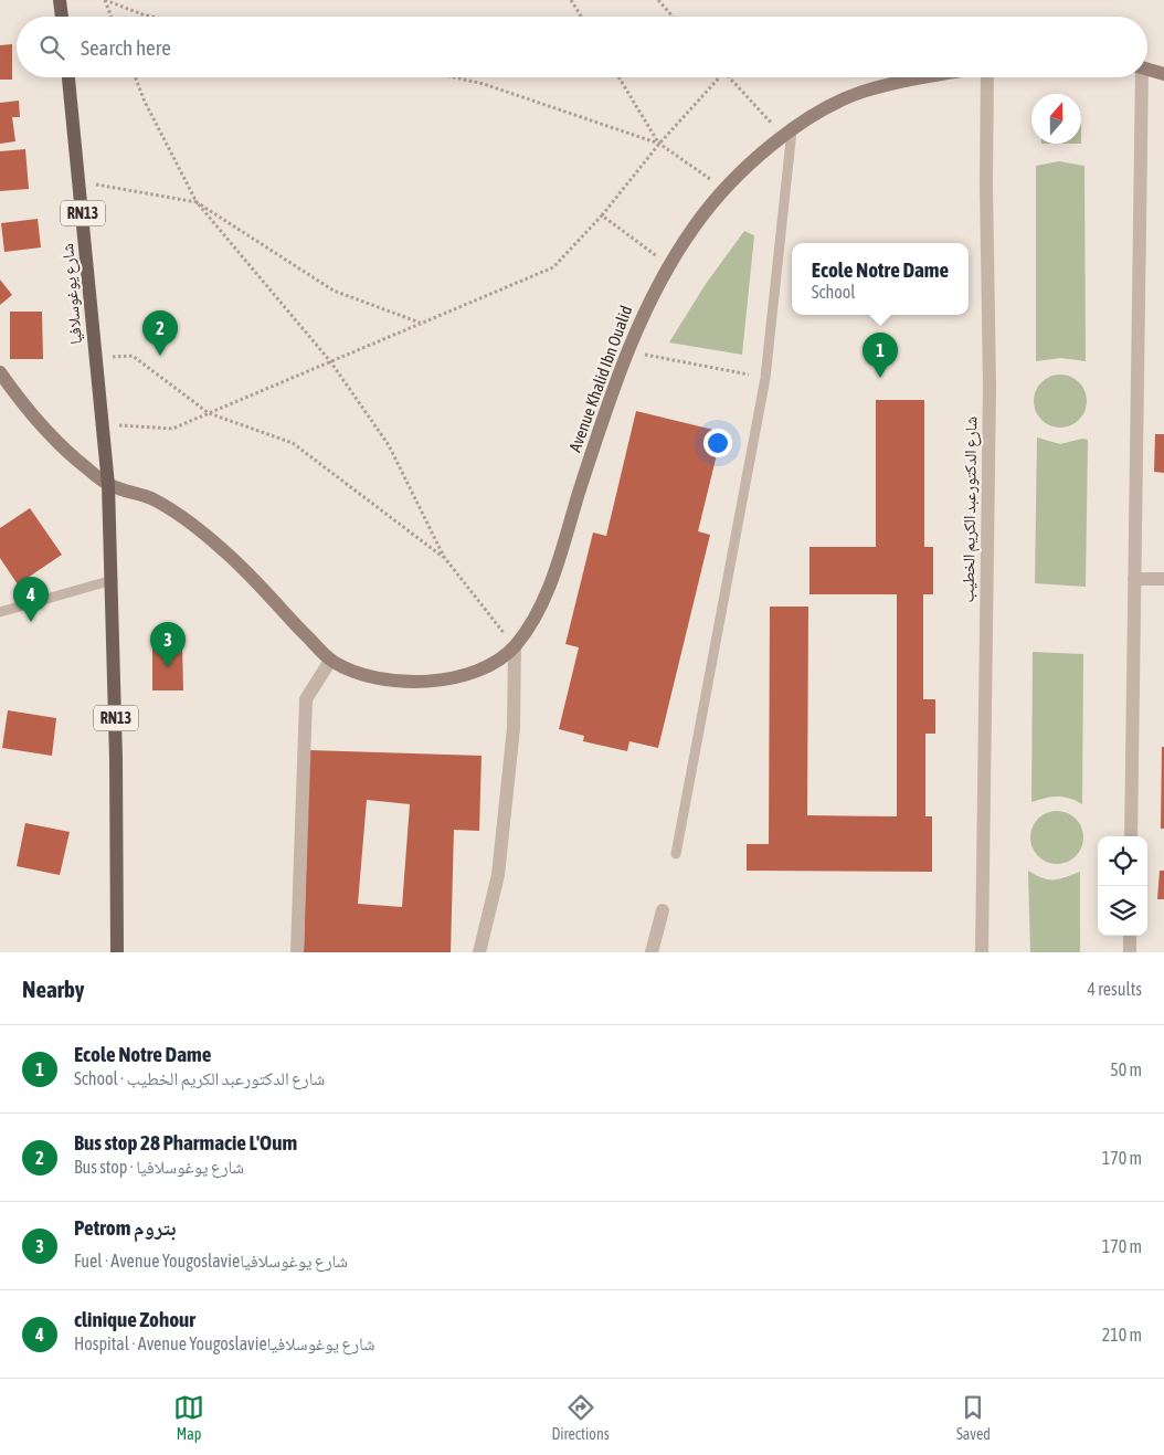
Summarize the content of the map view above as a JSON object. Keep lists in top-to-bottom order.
{
  "streets": {
    "main road": ["RN13", "شارع يوغوسلافيا", "Avenue Khalid Ibn Oualid"],
    "street": ["شارع الدكتورعبد الكريم الخطيب"]
  },
  "crossings": [
    ["RN13", "شارع يوغوسلافيا"]
  ],
  "north": "top",
  "page": {
    "search": "Search here",
    "popup": ["Ecole Notre Dame", "School"],
    "pins": [
      "2",
      "1",
      "4",
      "3"
    ],
    "heading": ["Nearby", "4 results"],
    "list": [
      {
        "mark": "1",
        "name": "Ecole Notre Dame",
        "note": "School · شارع الدكتورعبد الكريم الخطيب",
        "value": "50 m"
      },
      {
        "mark": "2",
        "name": "Bus stop 28 Pharmacie L'Oum",
        "note": "Bus stop · شارع يوغوسلافيا",
        "value": "170 m"
      },
      {
        "mark": "3",
        "name": "Petrom بتروم",
        "note": "Fuel · Avenue Yougoslavieشارع يوغوسلافيا",
        "value": "170 m"
      },
      {
        "mark": "4",
        "name": "clinique Zohour",
        "note": "Hospital · Avenue Yougoslavieشارع يوغوسلافيا",
        "value": "210 m"
      }
    ],
    "nav": ["Map", "Directions", "Saved"]
  }
}
